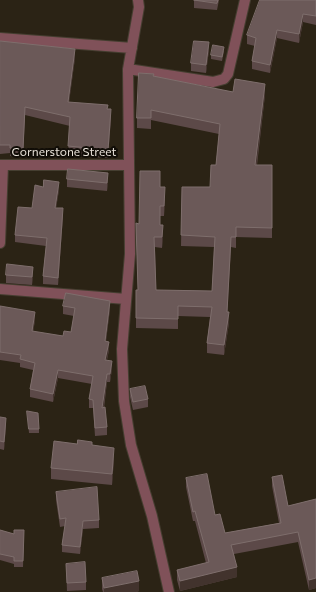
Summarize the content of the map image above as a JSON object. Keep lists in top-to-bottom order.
{
  "streets": {
    "street": ["Cornerstone Street"]
  }
}
